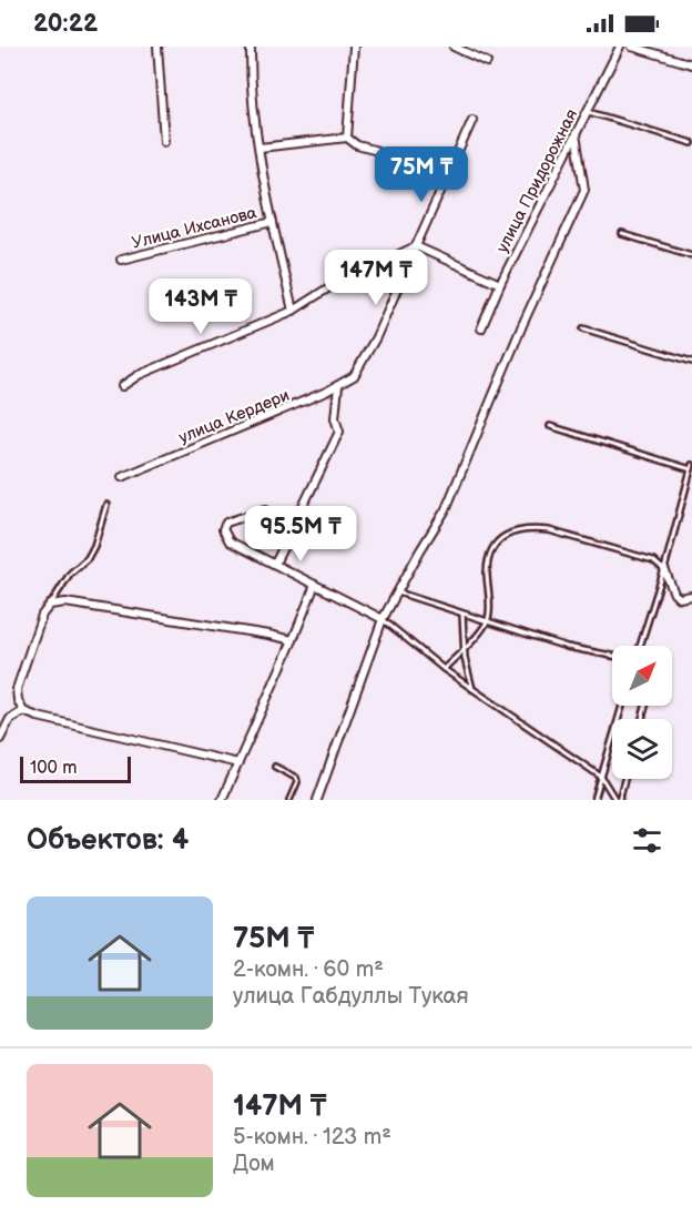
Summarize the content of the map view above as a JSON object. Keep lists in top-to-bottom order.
{
  "streets": {
    "street": ["улица Придорожная", "Улица Ихсанова", "улица Кердери"]
  },
  "scale_bar": "100 m",
  "north": "top right",
  "page": {
    "status": "20:22",
    "price": [
      "75M ₸",
      "147M ₸",
      "143M ₸",
      "95.5M ₸"
    ],
    "scale": "100 m",
    "heading": "Объектов: 4",
    "list": [
      {
        "name": "75M ₸",
        "note": "2-комн. · 60 m² · улица Габдуллы Тукая"
      },
      {
        "name": "147M ₸",
        "note": "5-комн. · 123 m² · Дом"
      }
    ]
  }
}
